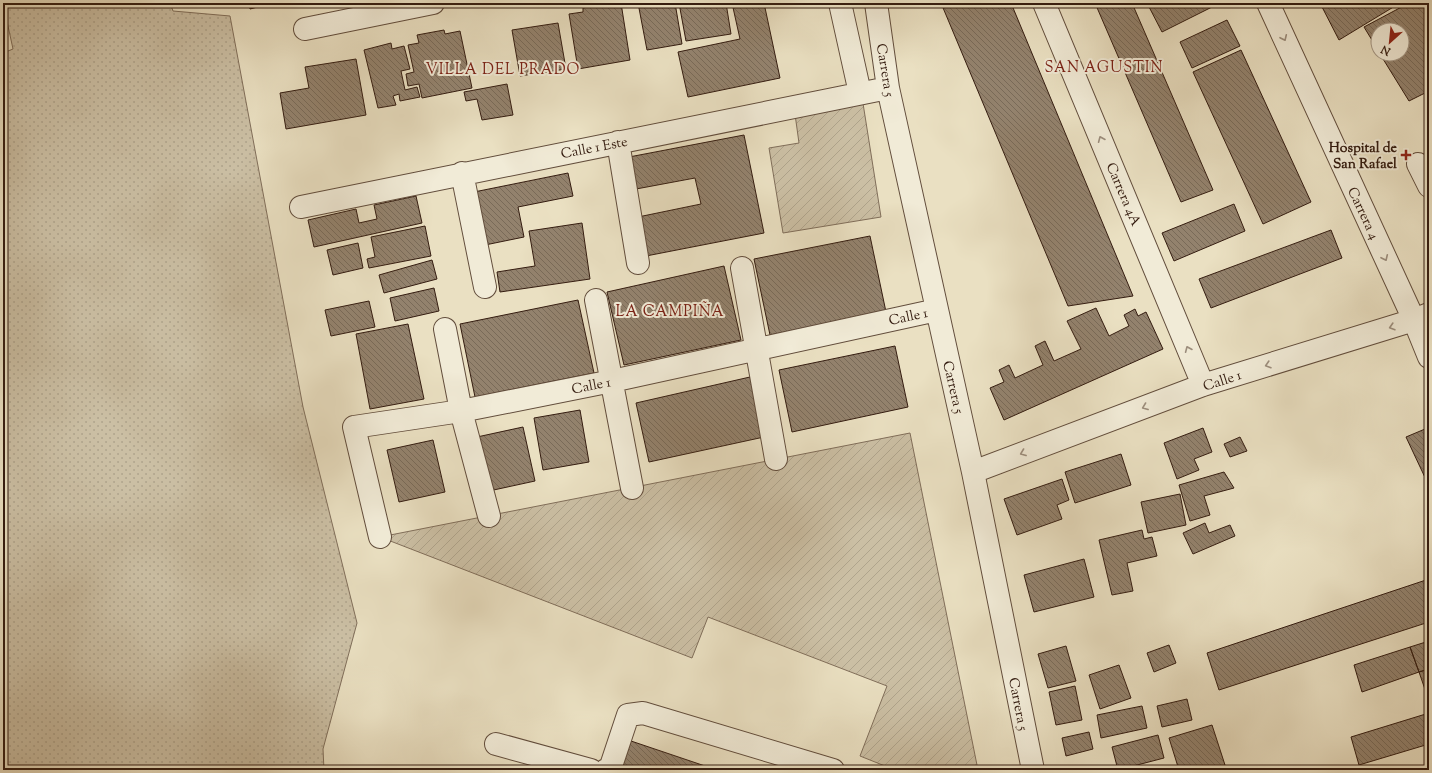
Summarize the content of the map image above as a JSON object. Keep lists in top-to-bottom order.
{
  "streets": {
    "street": [
      "Carrera 5",
      "Calle 1 Este",
      "Carrera 4A",
      "Carrera 4",
      "Calle 1"
    ]
  },
  "crossings": [
    ["Carrera 5", "Calle 1 Este"],
    ["Carrera 5", "Calle 1"],
    ["Carrera 4A", "Calle 1"],
    ["Carrera 4", "Calle 1"]
  ],
  "one_way": ["Carrera 4A", "Carrera 4", "Calle 1"],
  "districts": ["SAN AGUSTIN", "VILLA DEL PRADO", "LA CAMPIÑA"],
  "places": {
    "health": ["Hospital de San Rafael"]
  },
  "north": "bottom left"
}
